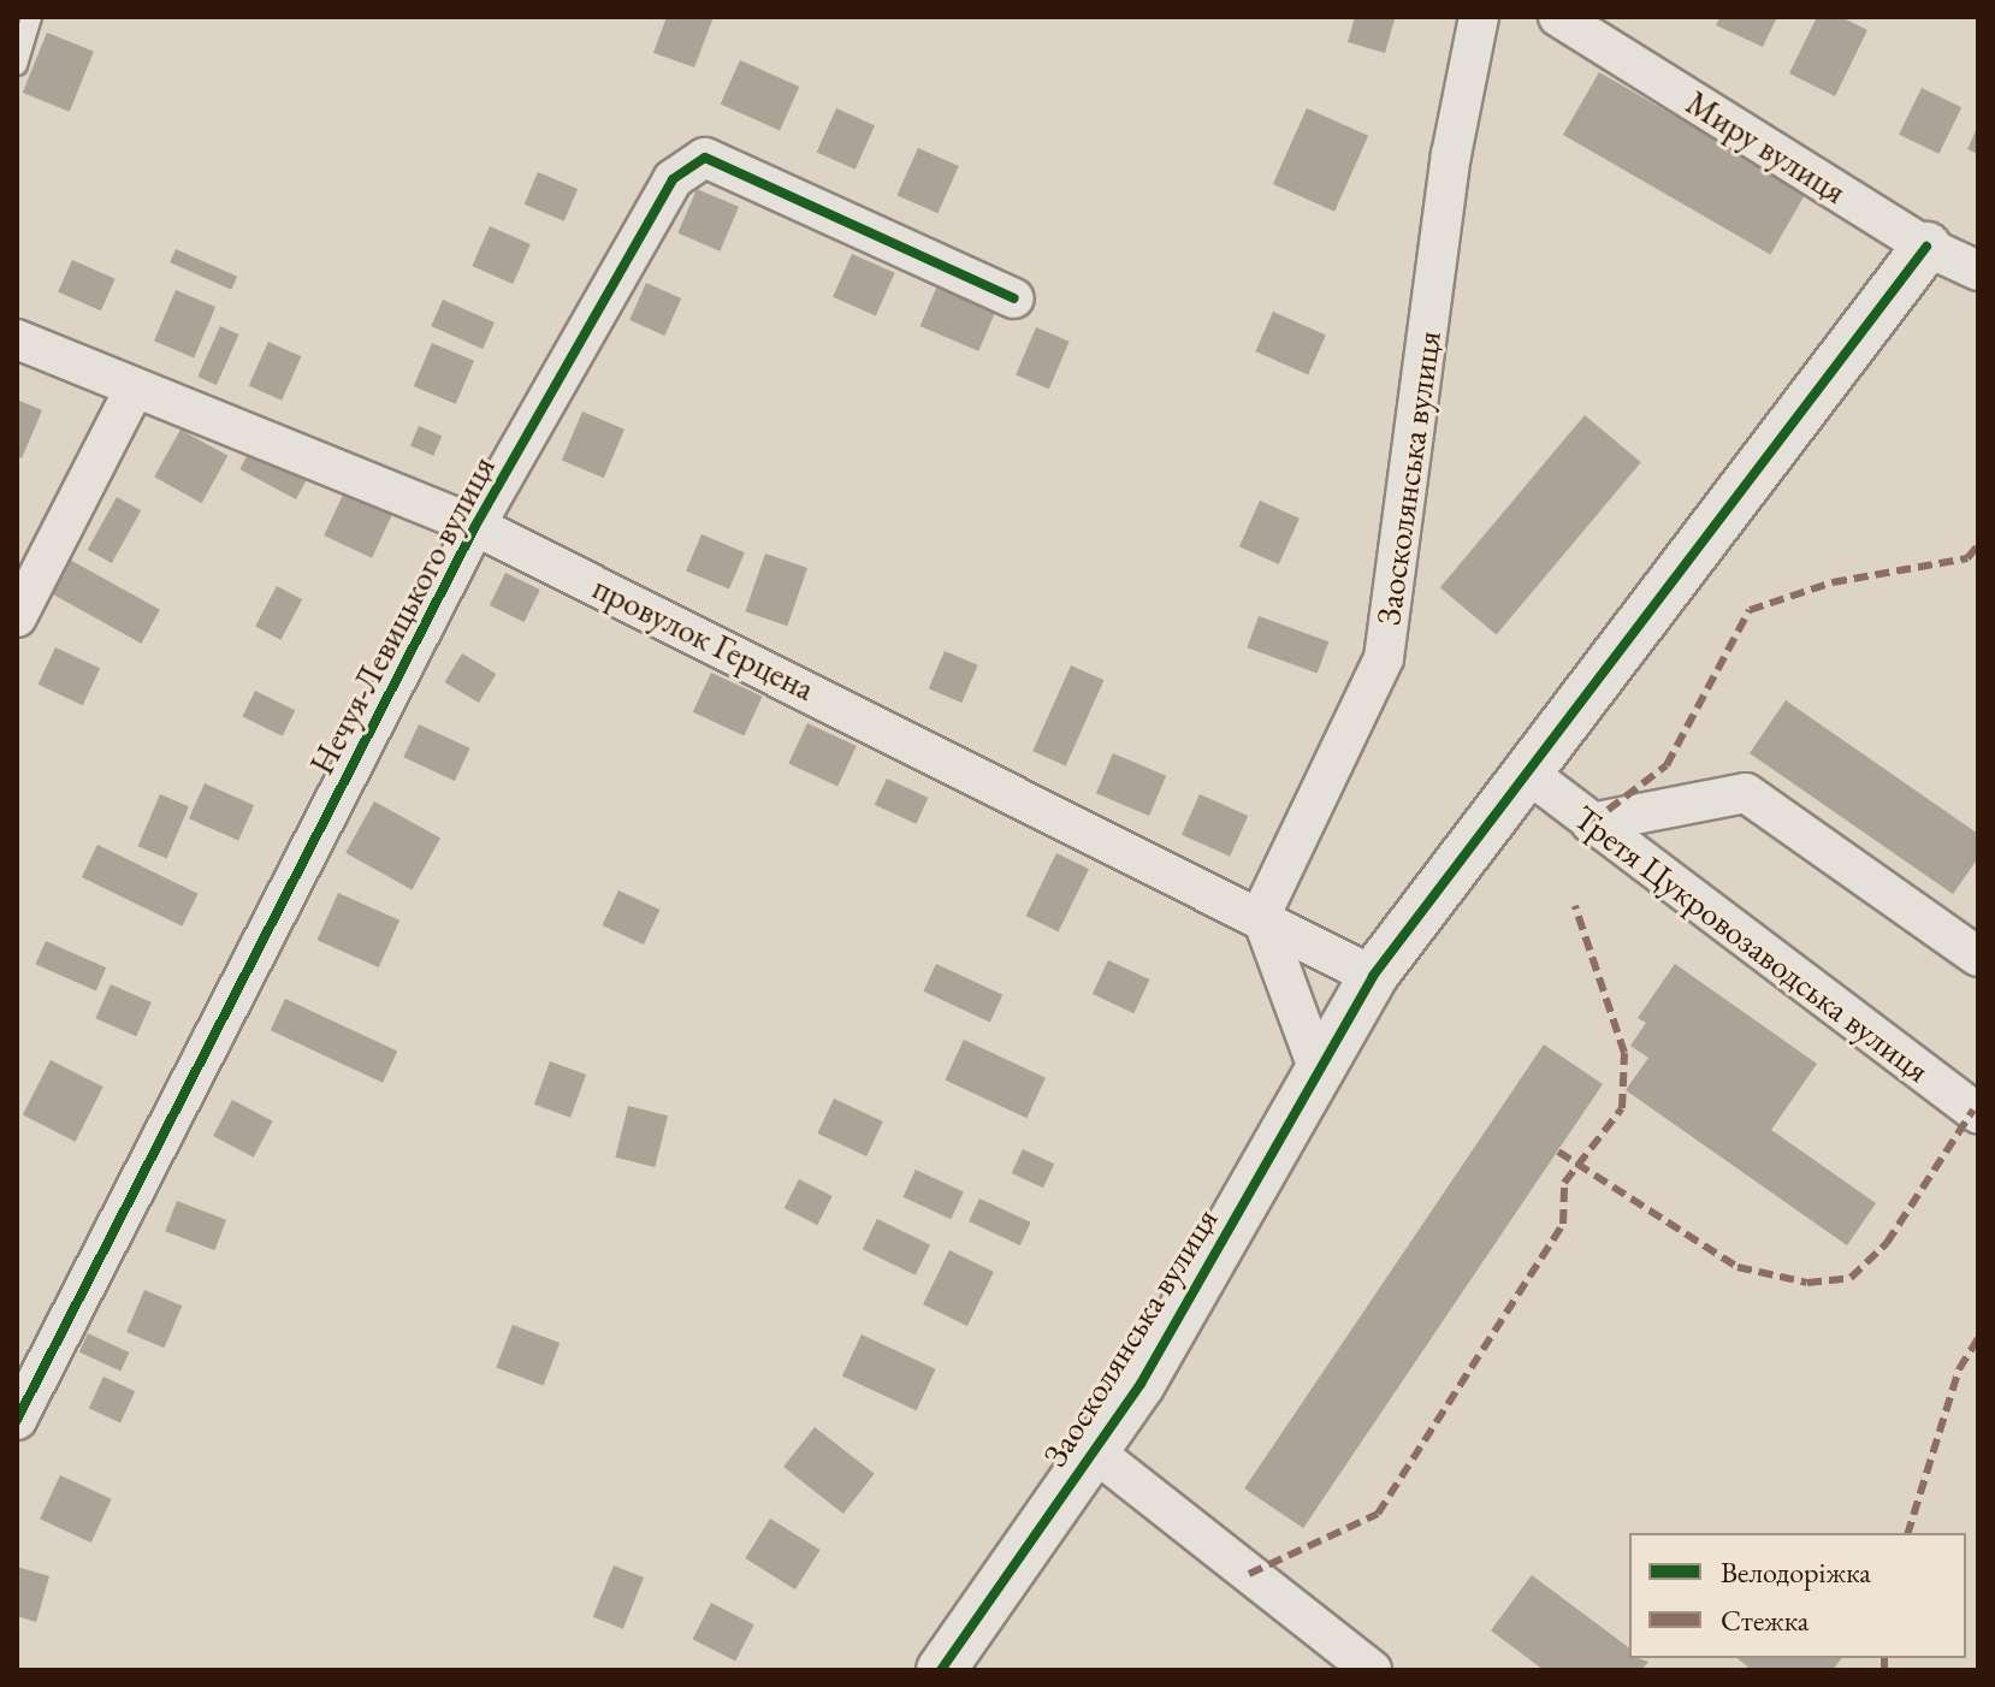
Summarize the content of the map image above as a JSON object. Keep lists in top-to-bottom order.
{
  "streets": {
    "street": [
      "Миру вулиця",
      "Заосколянська вулиця",
      "Нечуя-Левицького вулиця",
      "провулок Герцена",
      "Третя Цукровозаводська вулиця"
    ]
  },
  "crossings": [
    ["Миру вулиця", "Заосколянська вулиця"],
    ["Заосколянська вулиця", "провулок Герцена"],
    ["Заосколянська вулиця", "Третя Цукровозаводська вулиця"],
    ["Нечуя-Левицького вулиця", "провулок Герцена"]
  ],
  "legend": ["Велодоріжка", "Стежка"]
}
